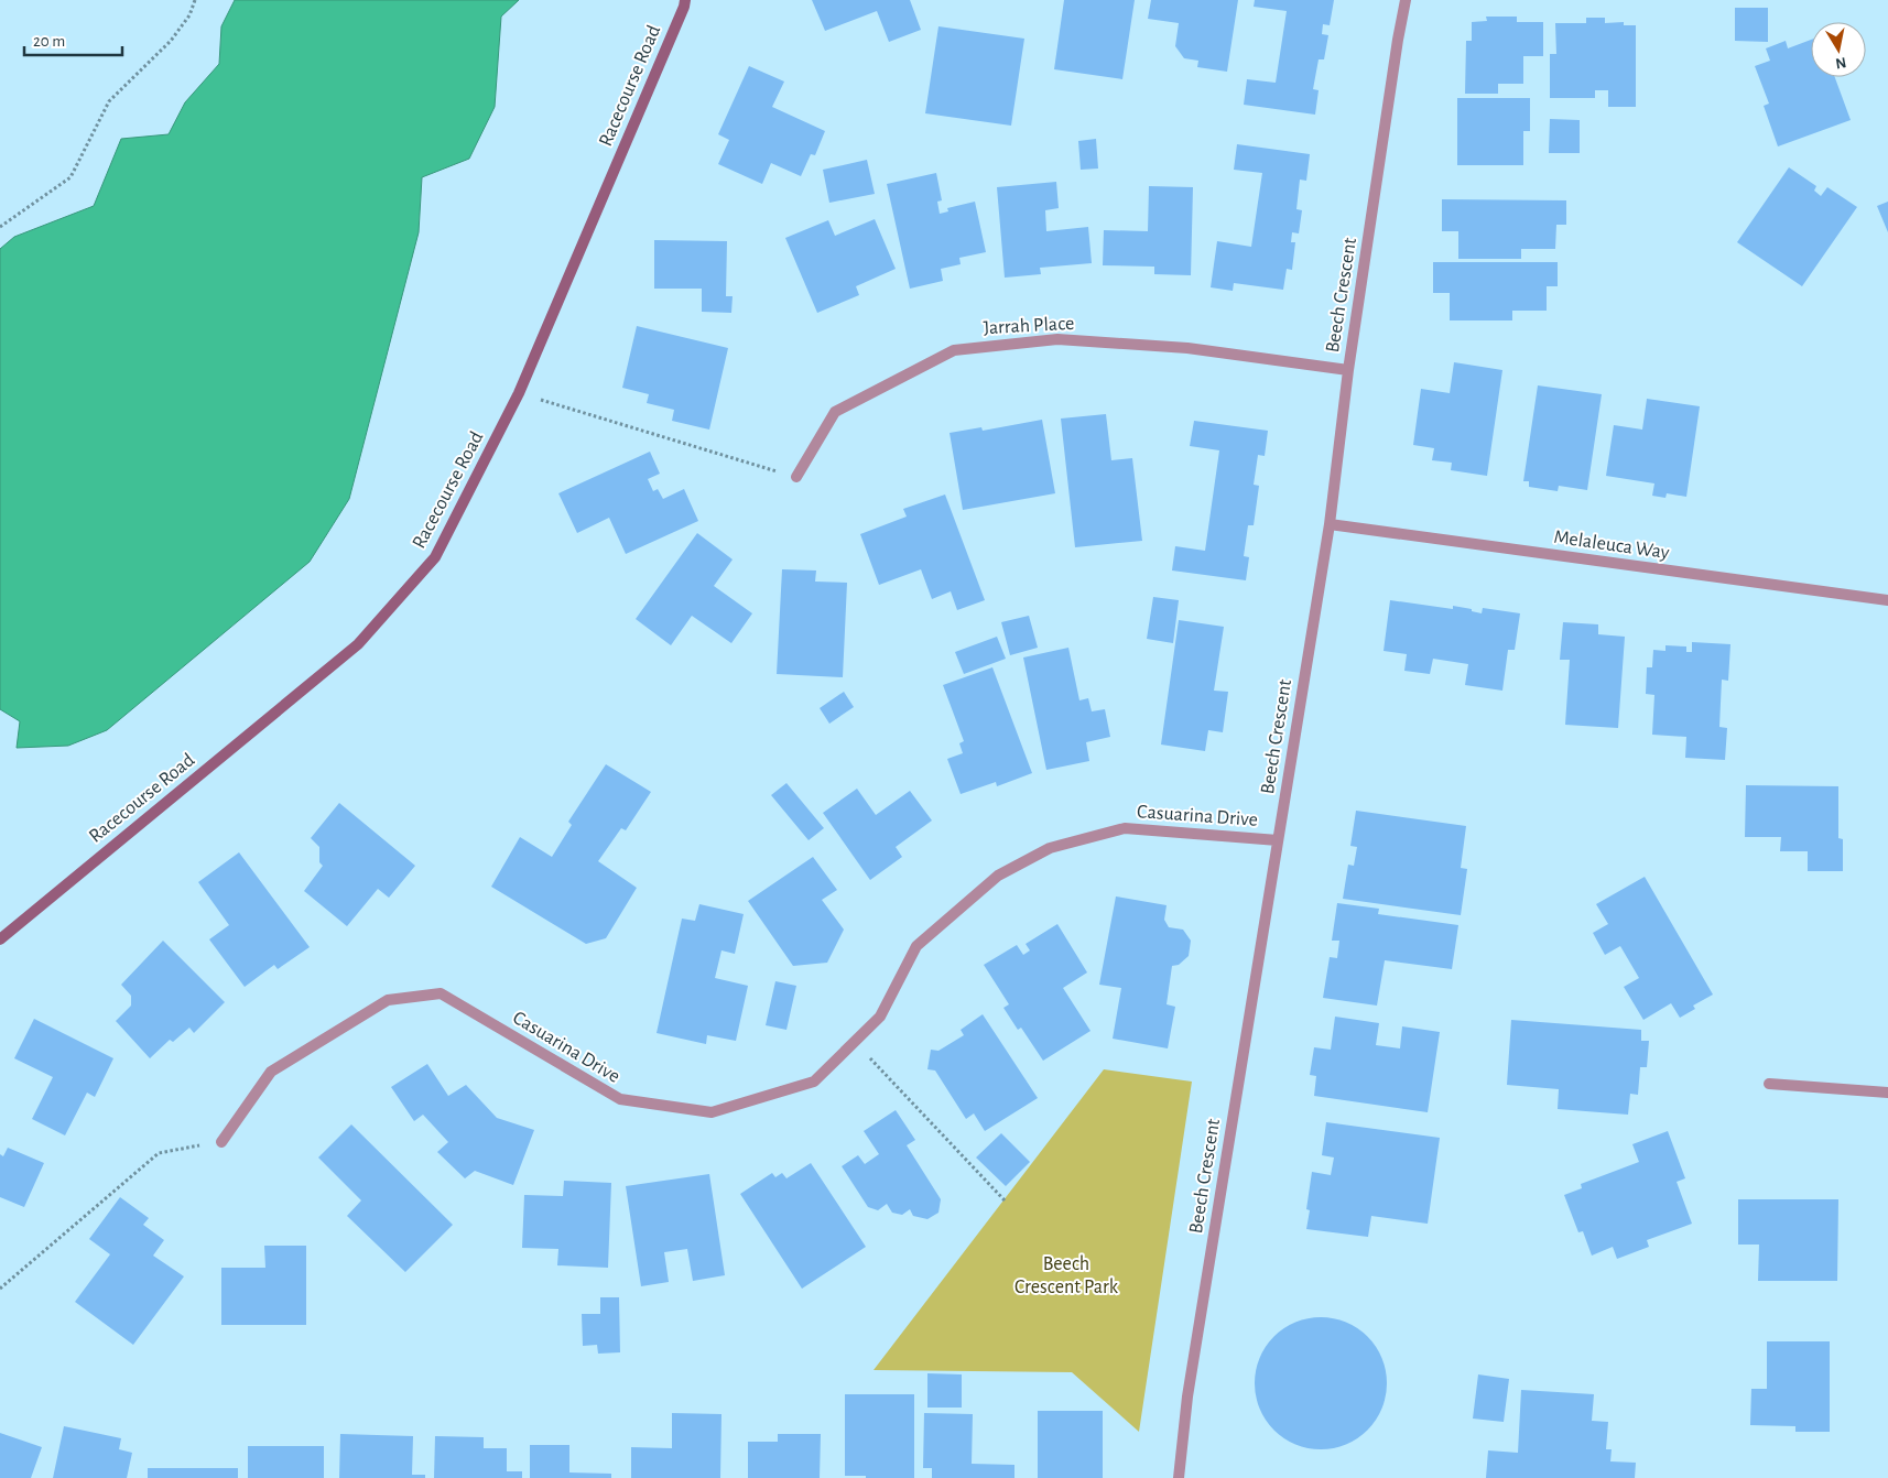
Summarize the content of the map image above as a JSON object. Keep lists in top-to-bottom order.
{
  "streets": {
    "street": [
      "Racecourse Road",
      "Beech Crescent",
      "Jarrah Place",
      "Melaleuca Way",
      "Casuarina Drive"
    ]
  },
  "crossings": [
    ["Beech Crescent", "Jarrah Place"],
    ["Beech Crescent", "Melaleuca Way"],
    ["Beech Crescent", "Casuarina Drive"]
  ],
  "parks": ["Beech Crescent Park"],
  "scale_bar": "20 m",
  "north": "bottom"
}
